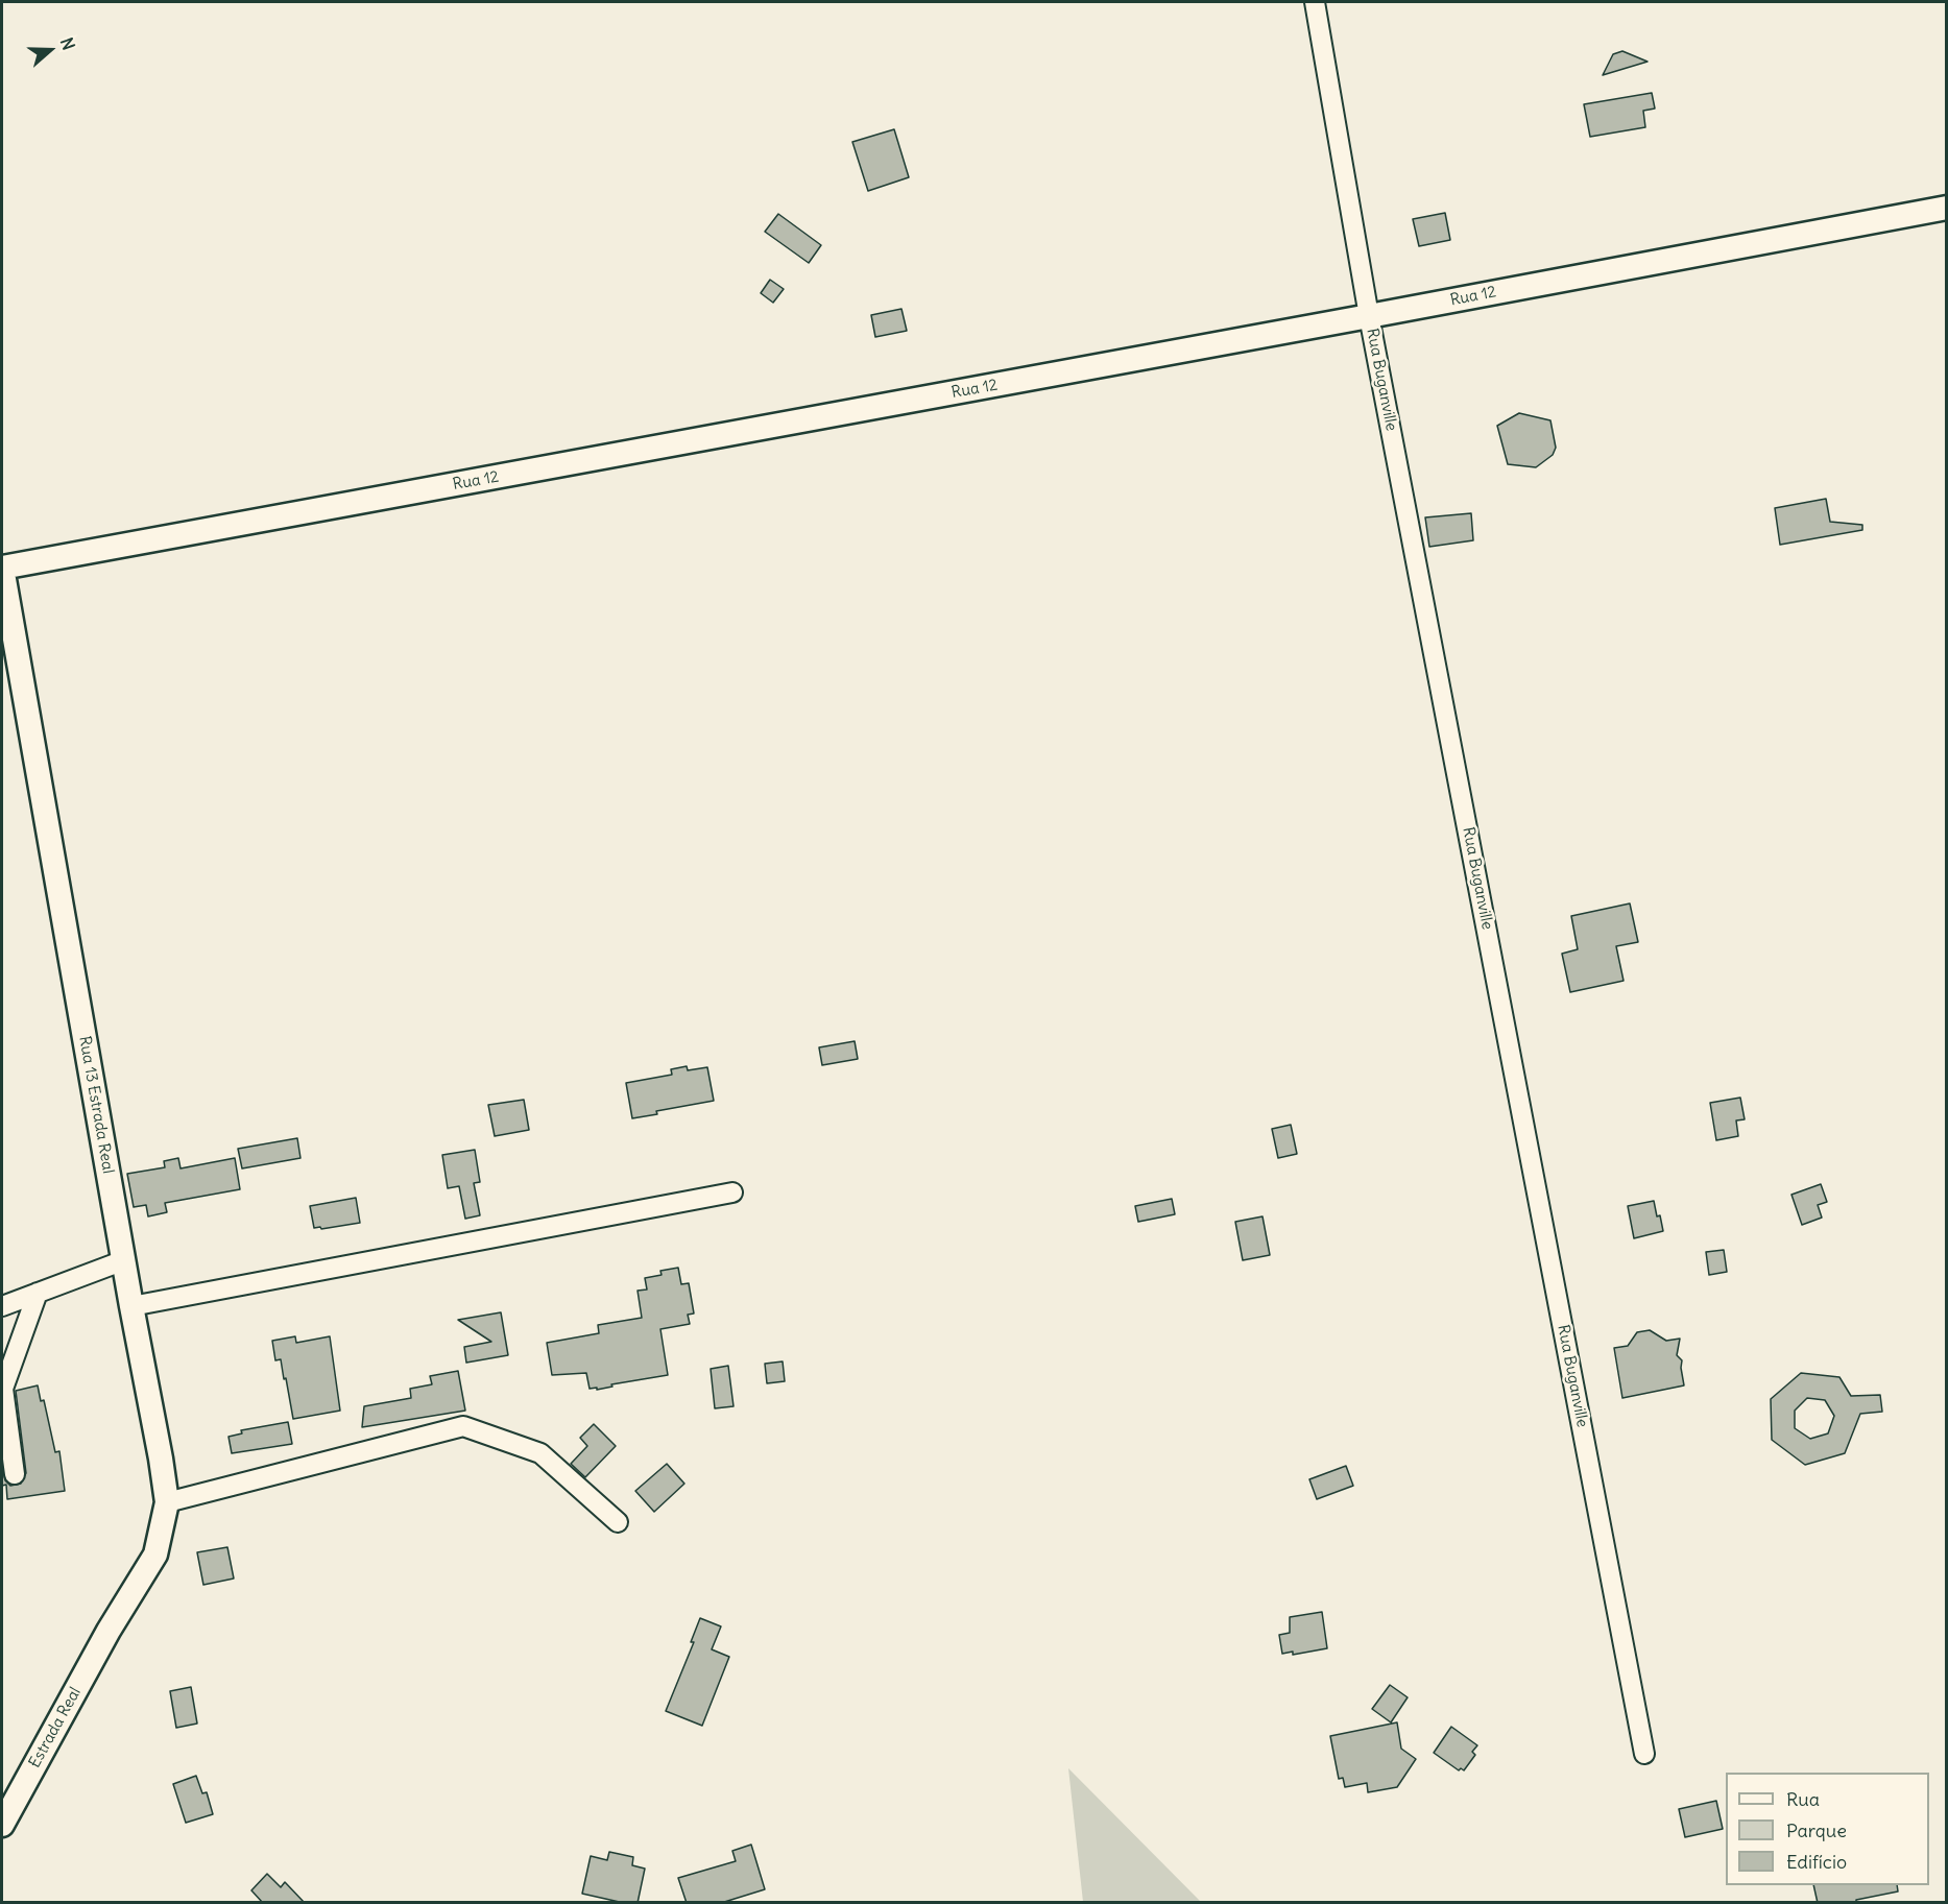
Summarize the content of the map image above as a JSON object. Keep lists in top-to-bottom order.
{
  "streets": {
    "street": [
      "Rua 12",
      "Rua Buganville",
      "Rua 13 Estrada Real",
      "Estrada Real"
    ]
  },
  "crossings": [
    ["Rua 12", "Rua Buganville"],
    ["Rua 12", "Rua 13 Estrada Real"],
    ["Rua 13 Estrada Real", "Estrada Real"]
  ],
  "legend": ["Rua", "Parque", "Edifício"],
  "north": "right"
}
